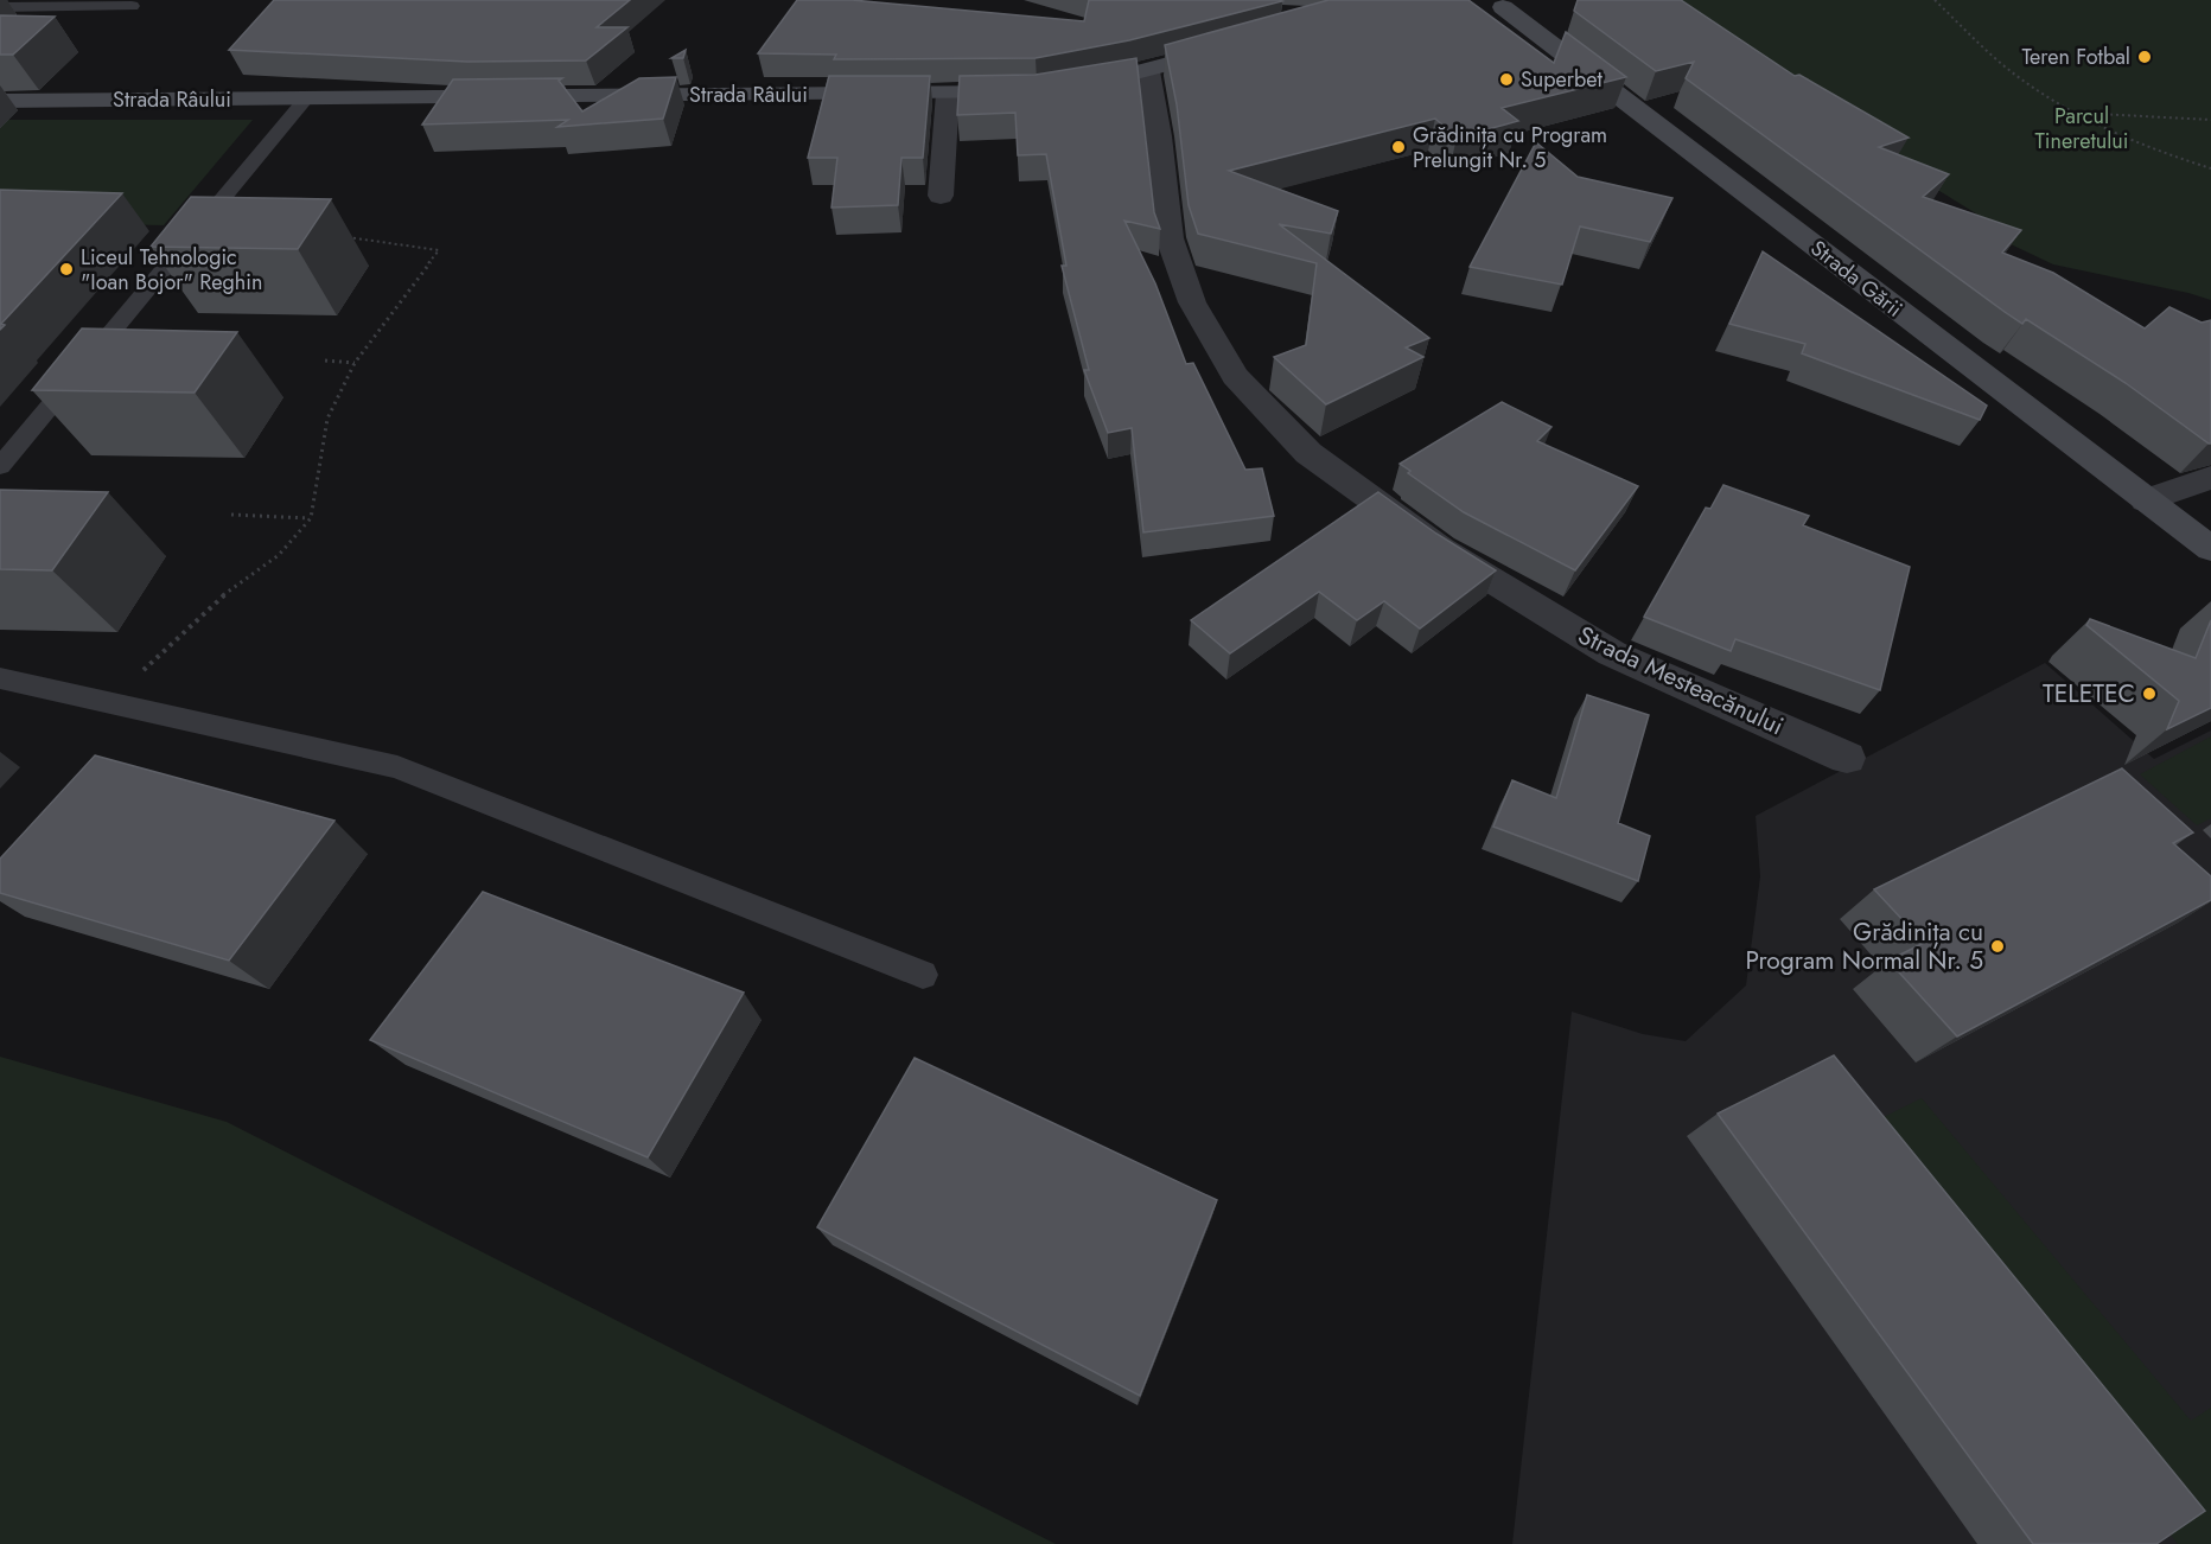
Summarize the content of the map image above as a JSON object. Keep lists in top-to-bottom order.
{
  "streets": {
    "main road": ["Strada Râului", "Strada Gării"],
    "street": ["Strada Mesteacănului"]
  },
  "parks": ["Parcul Tineretului"],
  "places": [
    "Teren Fotbal",
    "Superbet",
    "Grădinița cu Program Prelungit Nr. 5",
    "Liceul Tehnologic \"Ioan Bojor\" Reghin",
    "TELETEC",
    "Grădinița cu Program Normal Nr. 5"
  ]
}
